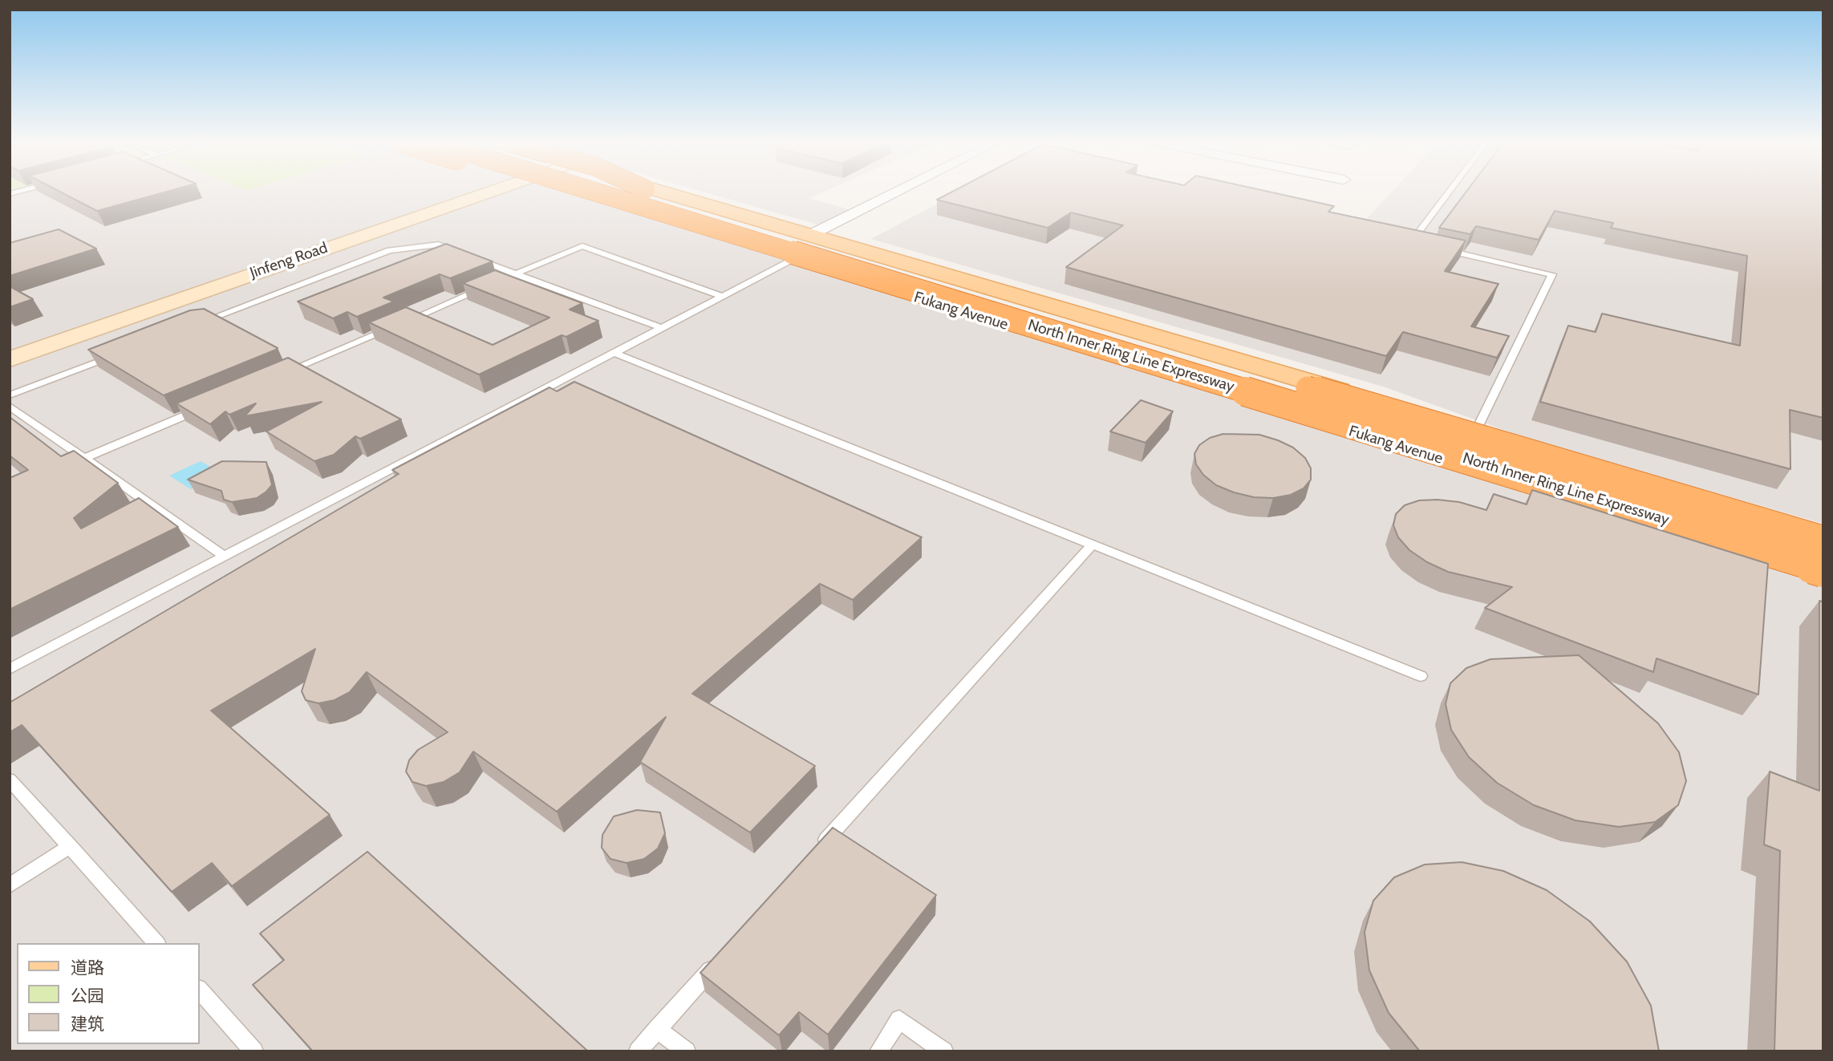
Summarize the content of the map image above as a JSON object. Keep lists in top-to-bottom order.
{
  "streets": {
    "highway": ["North Inner Ring Line Expressway"],
    "main road": ["Fukang Avenue"],
    "street": ["Jinfeng Road"]
  },
  "legend": ["道路", "公园", "建筑"]
}
